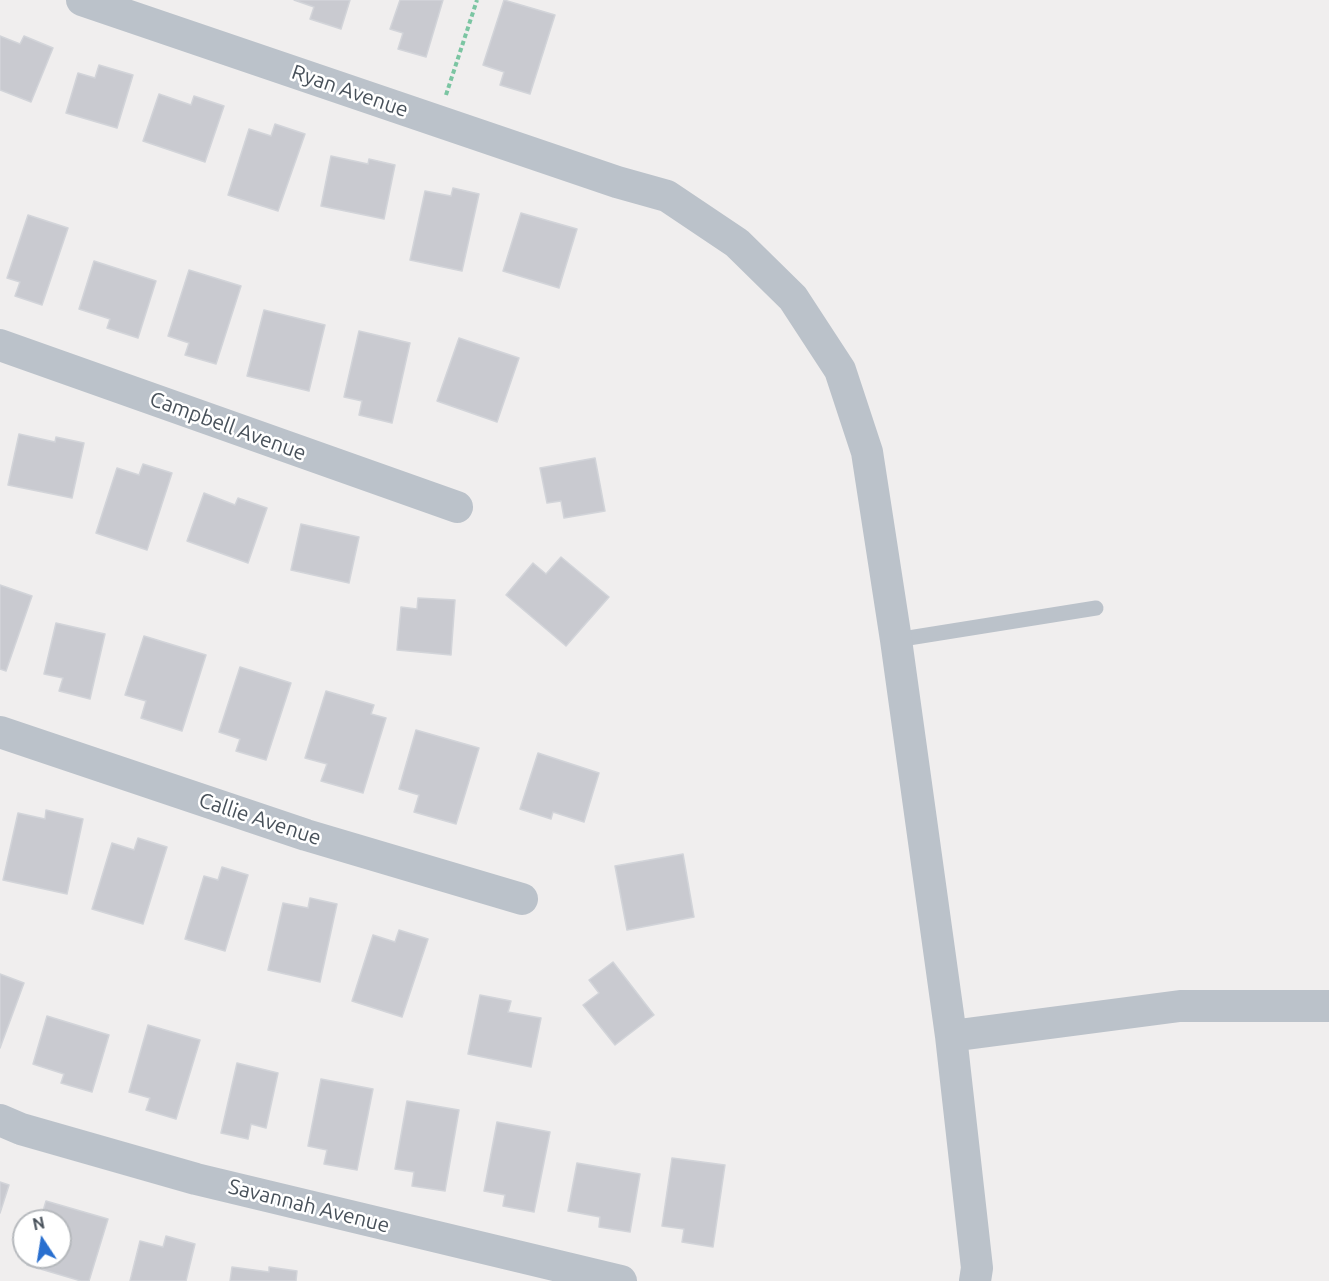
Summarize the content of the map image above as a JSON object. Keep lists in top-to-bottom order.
{
  "streets": {
    "street": [
      "Ryan Avenue",
      "Campbell Avenue",
      "Callie Avenue",
      "Savannah Avenue"
    ]
  },
  "north": "top"
}
